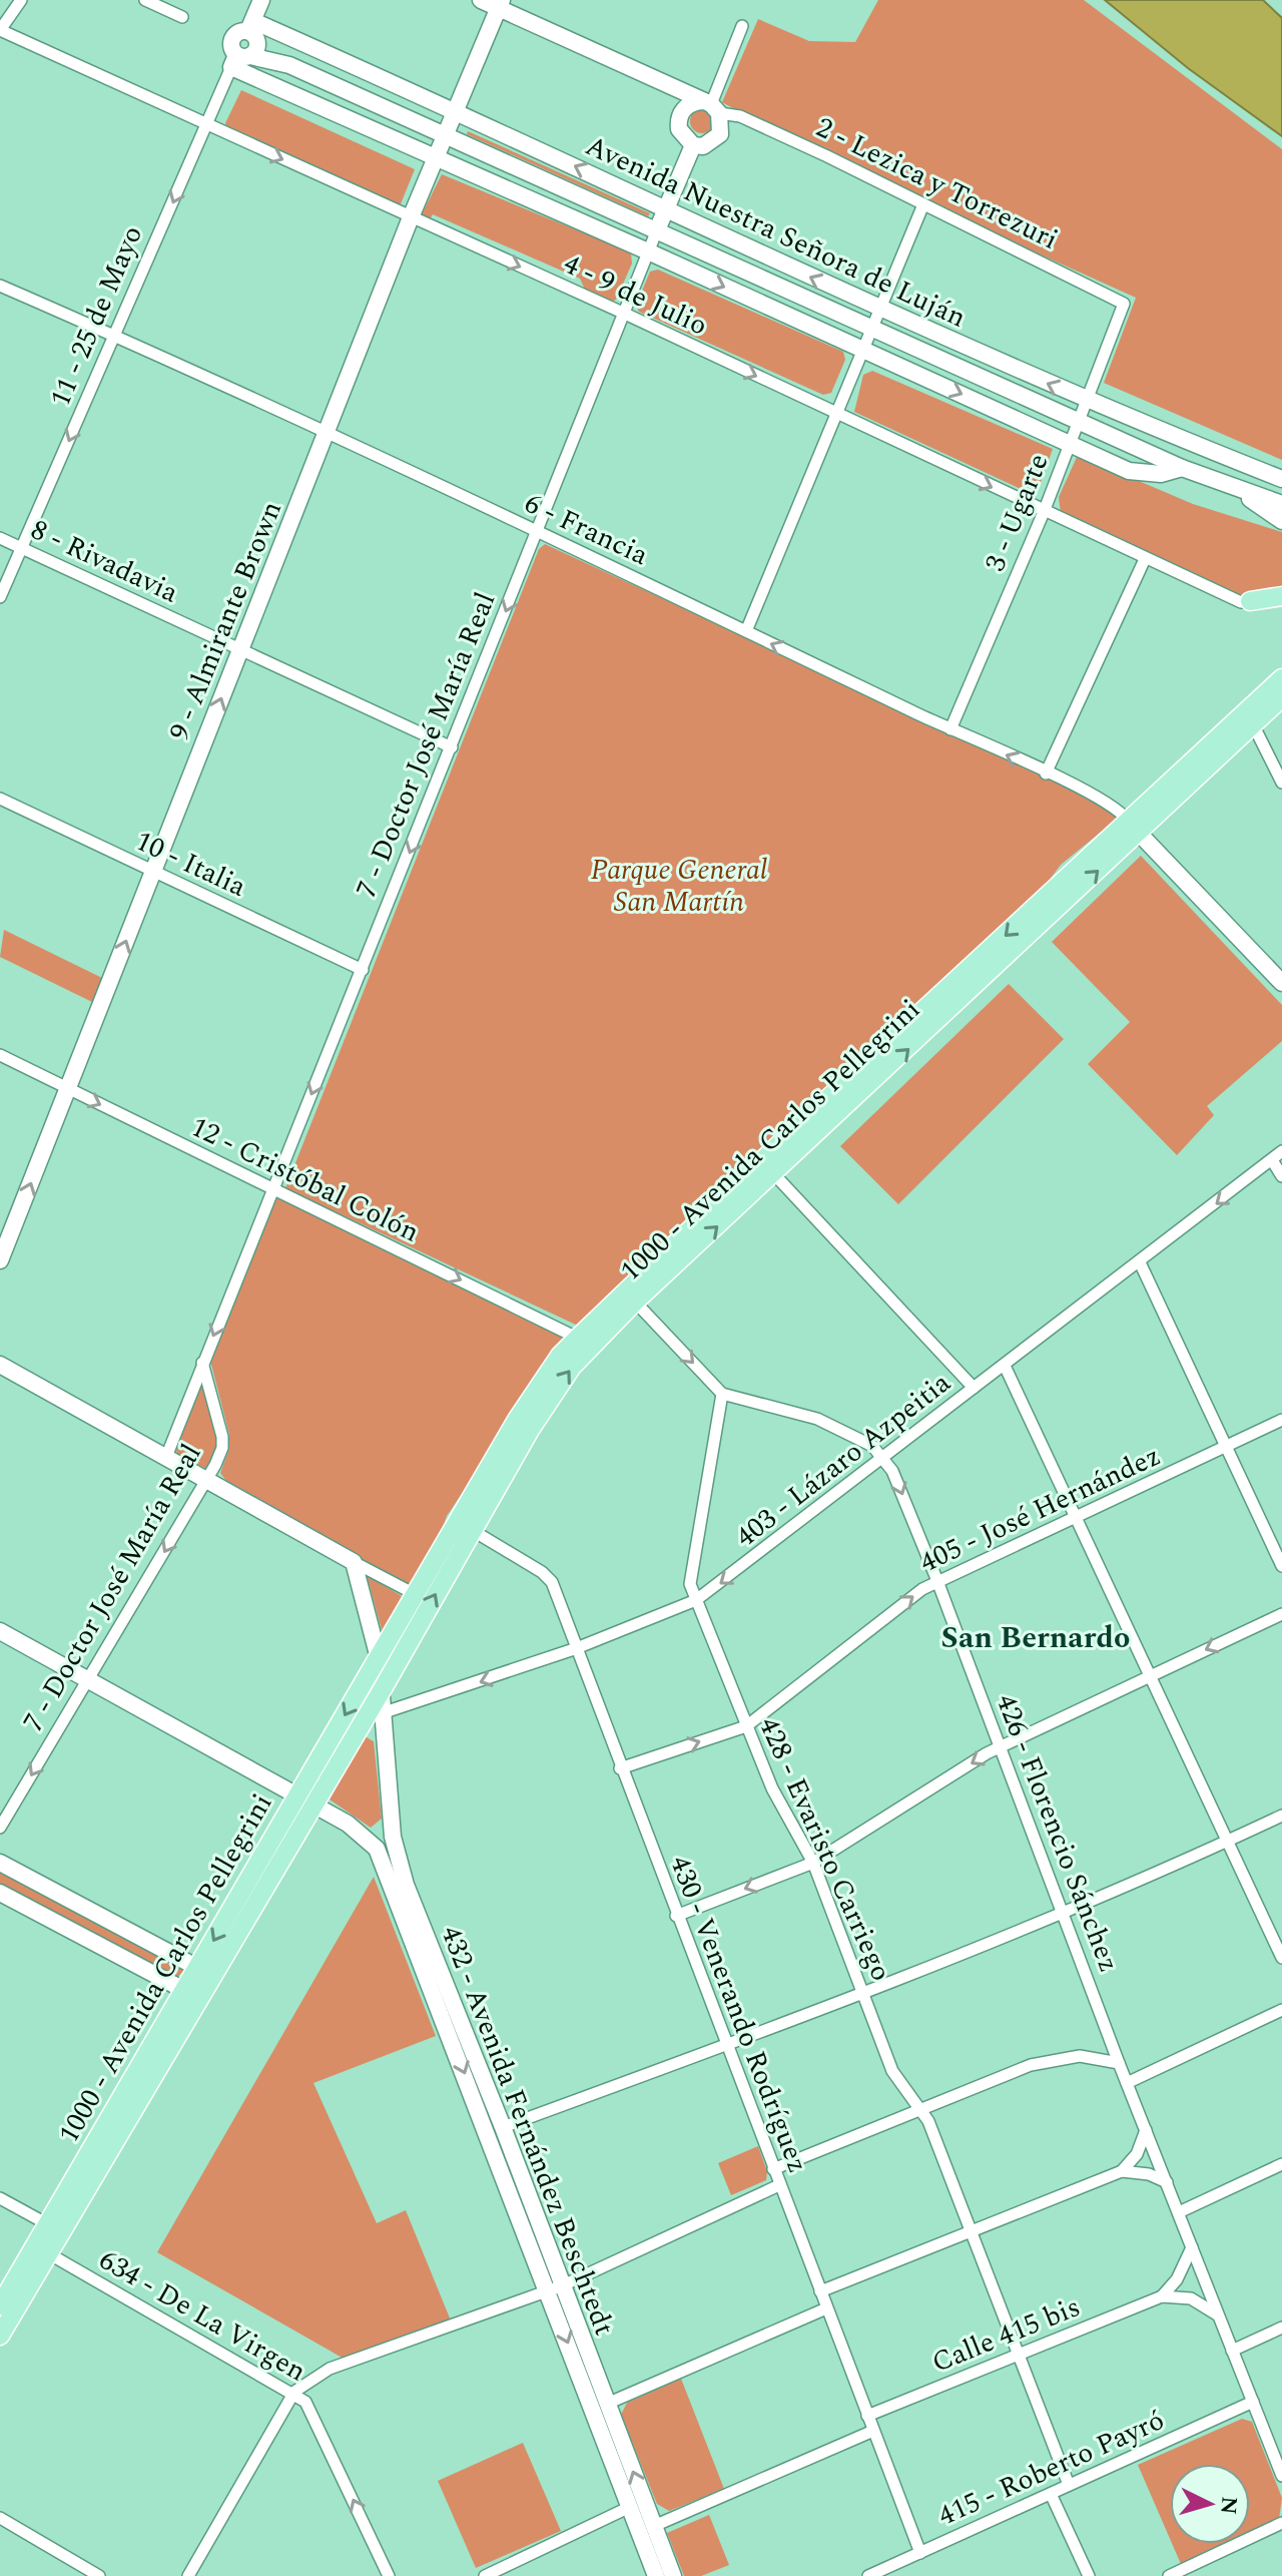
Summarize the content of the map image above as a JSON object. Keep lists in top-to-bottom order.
{
  "streets": {
    "main road": ["1000 - Avenida Carlos Pellegrini"],
    "street": [
      "2 - Lezica y Torrezuri",
      "Avenida Nuestra Señora de Luján",
      "4 - 9 de Julio",
      "11 - 25 de Mayo",
      "3 - Ugarte",
      "6 - Francia",
      "8 - Rivadavia",
      "9 - Almirante Brown",
      "7 - Doctor José María Real",
      "10 - Italia",
      "12 - Cristóbal Colón",
      "403 - Lázaro Azpeitia",
      "405 - José Hernández",
      "426 - Florencio Sánchez",
      "428 - Evaristo Carriego",
      "430 - Venerando Rodríguez",
      "432 - Avenida Fernández Beschtedt",
      "634 - De La Virgen",
      "Calle 415 bis",
      "415 - Roberto Payró"
    ]
  },
  "crossings": [
    ["2 - Lezica y Torrezuri", "3 - Ugarte"],
    ["2 - Lezica y Torrezuri", "9 - Almirante Brown"],
    ["2 - Lezica y Torrezuri", "7 - Doctor José María Real"],
    ["Avenida Nuestra Señora de Luján", "11 - 25 de Mayo"],
    ["Avenida Nuestra Señora de Luján", "3 - Ugarte"],
    ["Avenida Nuestra Señora de Luján", "9 - Almirante Brown"],
    ["Avenida Nuestra Señora de Luján", "7 - Doctor José María Real"],
    ["4 - 9 de Julio", "11 - 25 de Mayo"],
    ["4 - 9 de Julio", "3 - Ugarte"],
    ["4 - 9 de Julio", "9 - Almirante Brown"],
    ["4 - 9 de Julio", "7 - Doctor José María Real"],
    ["11 - 25 de Mayo", "6 - Francia"],
    ["11 - 25 de Mayo", "8 - Rivadavia"],
    ["3 - Ugarte", "6 - Francia"],
    ["6 - Francia", "9 - Almirante Brown"],
    ["6 - Francia", "7 - Doctor José María Real"],
    ["6 - Francia", "1000 - Avenida Carlos Pellegrini"],
    ["8 - Rivadavia", "9 - Almirante Brown"],
    ["8 - Rivadavia", "7 - Doctor José María Real"],
    ["9 - Almirante Brown", "10 - Italia"],
    ["9 - Almirante Brown", "12 - Cristóbal Colón"],
    ["7 - Doctor José María Real", "10 - Italia"],
    ["7 - Doctor José María Real", "12 - Cristóbal Colón"],
    ["7 - Doctor José María Real", "432 - Avenida Fernández Beschtedt"],
    ["1000 - Avenida Carlos Pellegrini", "12 - Cristóbal Colón"],
    ["1000 - Avenida Carlos Pellegrini", "430 - Venerando Rodríguez"],
    ["1000 - Avenida Carlos Pellegrini", "432 - Avenida Fernández Beschtedt"],
    ["1000 - Avenida Carlos Pellegrini", "634 - De La Virgen"],
    ["403 - Lázaro Azpeitia", "426 - Florencio Sánchez"],
    ["403 - Lázaro Azpeitia", "428 - Evaristo Carriego"],
    ["403 - Lázaro Azpeitia", "430 - Venerando Rodríguez"],
    ["403 - Lázaro Azpeitia", "432 - Avenida Fernández Beschtedt"],
    ["405 - José Hernández", "426 - Florencio Sánchez"],
    ["405 - José Hernández", "428 - Evaristo Carriego"],
    ["405 - José Hernández", "430 - Venerando Rodríguez"],
    ["426 - Florencio Sánchez", "428 - Evaristo Carriego"],
    ["426 - Florencio Sánchez", "415 - Roberto Payró"],
    ["428 - Evaristo Carriego", "Calle 415 bis"],
    ["428 - Evaristo Carriego", "415 - Roberto Payró"],
    ["430 - Venerando Rodríguez", "Calle 415 bis"],
    ["430 - Venerando Rodríguez", "415 - Roberto Payró"]
  ],
  "one_way": [
    "4 - 9 de Julio",
    "11 - 25 de Mayo",
    "9 - Almirante Brown",
    "7 - Doctor José María Real",
    "12 - Cristóbal Colón",
    "403 - Lázaro Azpeitia",
    "405 - José Hernández",
    "634 - De La Virgen"
  ],
  "districts": ["San Bernardo"],
  "parks": ["Parque General San Martín"],
  "north": "right"
}
